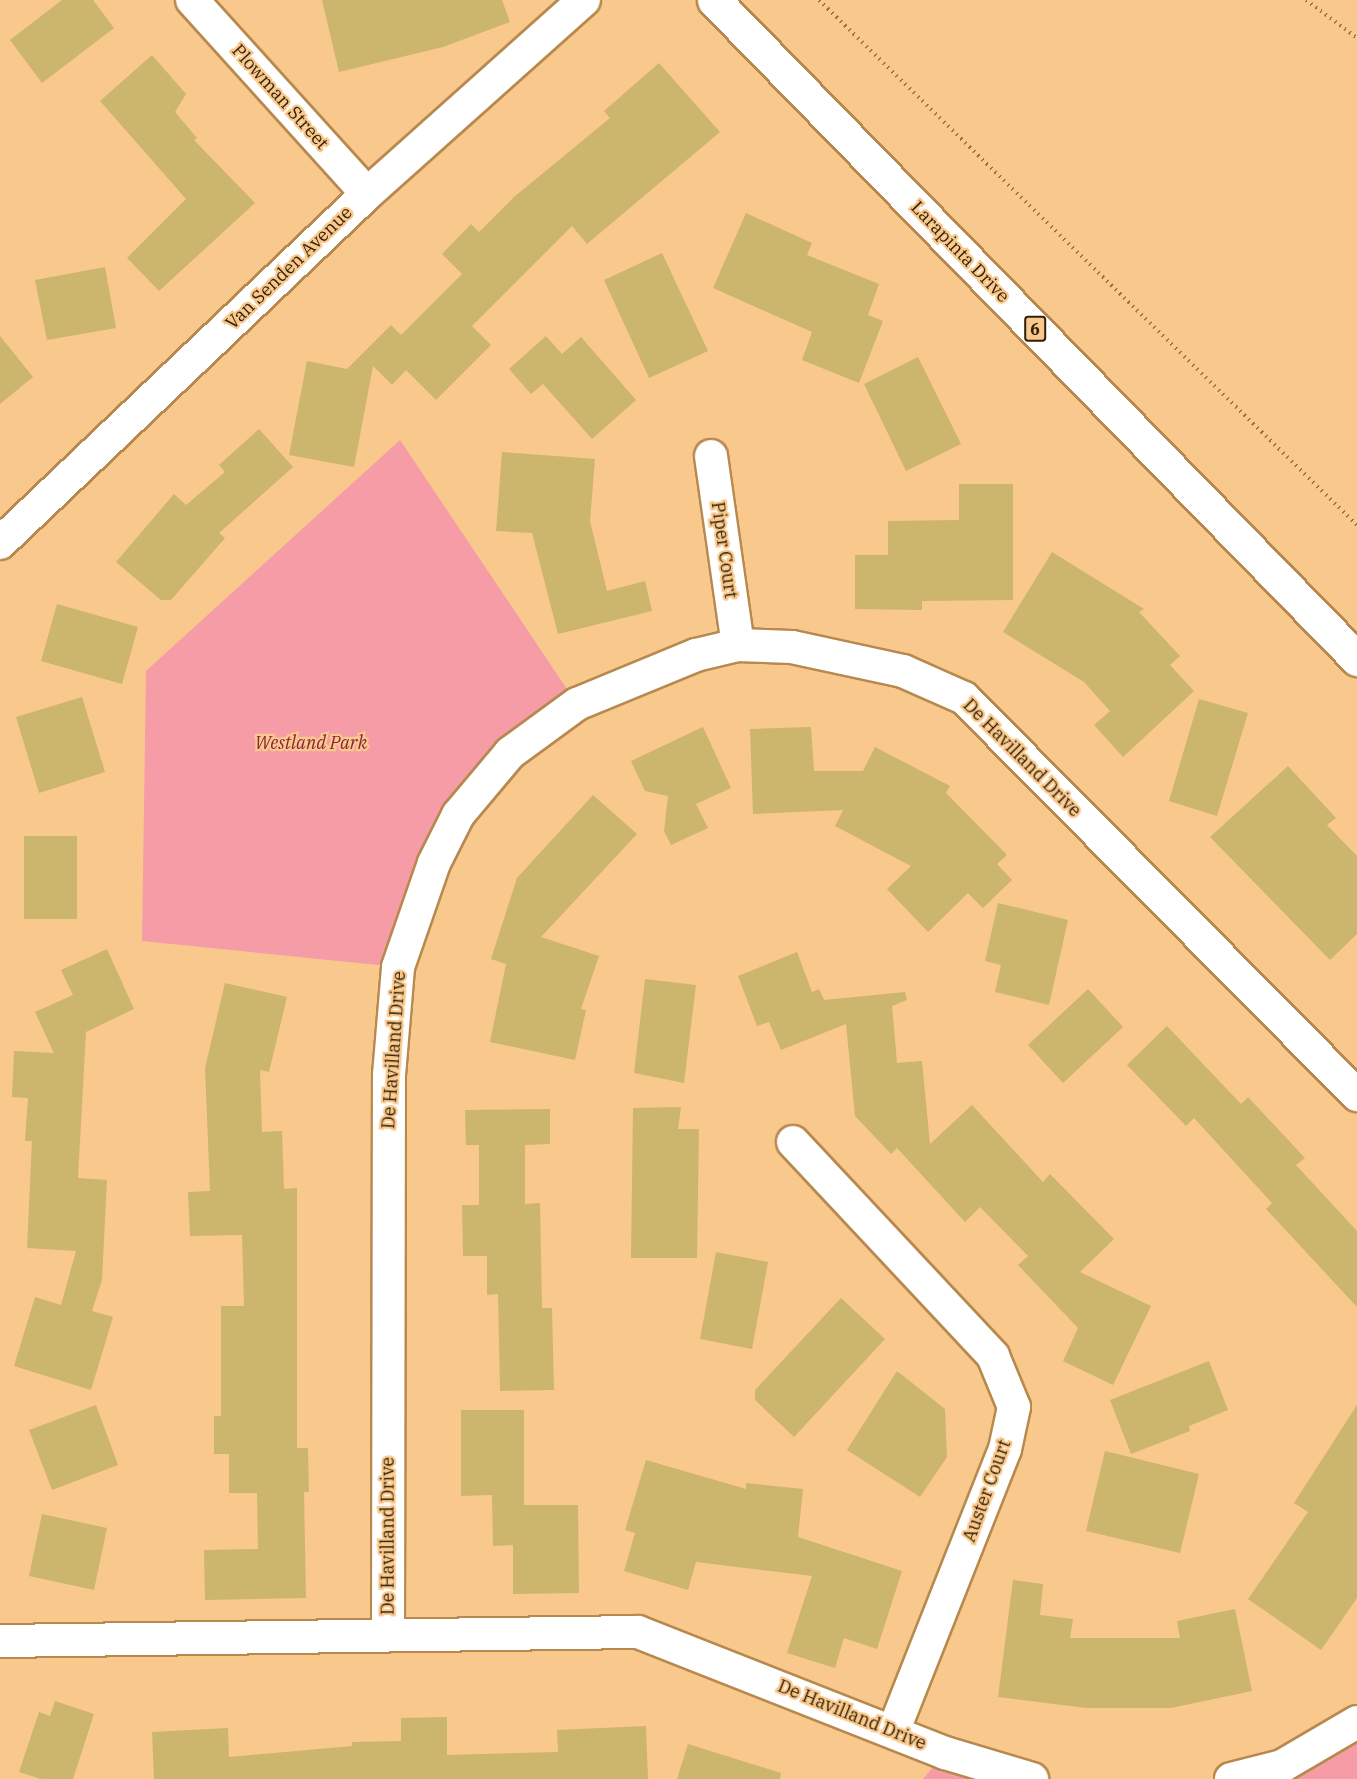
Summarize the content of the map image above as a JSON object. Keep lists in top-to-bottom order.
{
  "streets": {
    "main road": ["Larapinta Drive", "6"],
    "street": [
      "Plowman Street",
      "Van Senden Avenue",
      "Piper Court",
      "De Havilland Drive",
      "Auster Court"
    ]
  },
  "crossings": [
    ["Plowman Street", "Van Senden Avenue"],
    ["Piper Court", "De Havilland Drive"],
    ["De Havilland Drive", "Auster Court"]
  ],
  "parks": ["Westland Park"]
}
